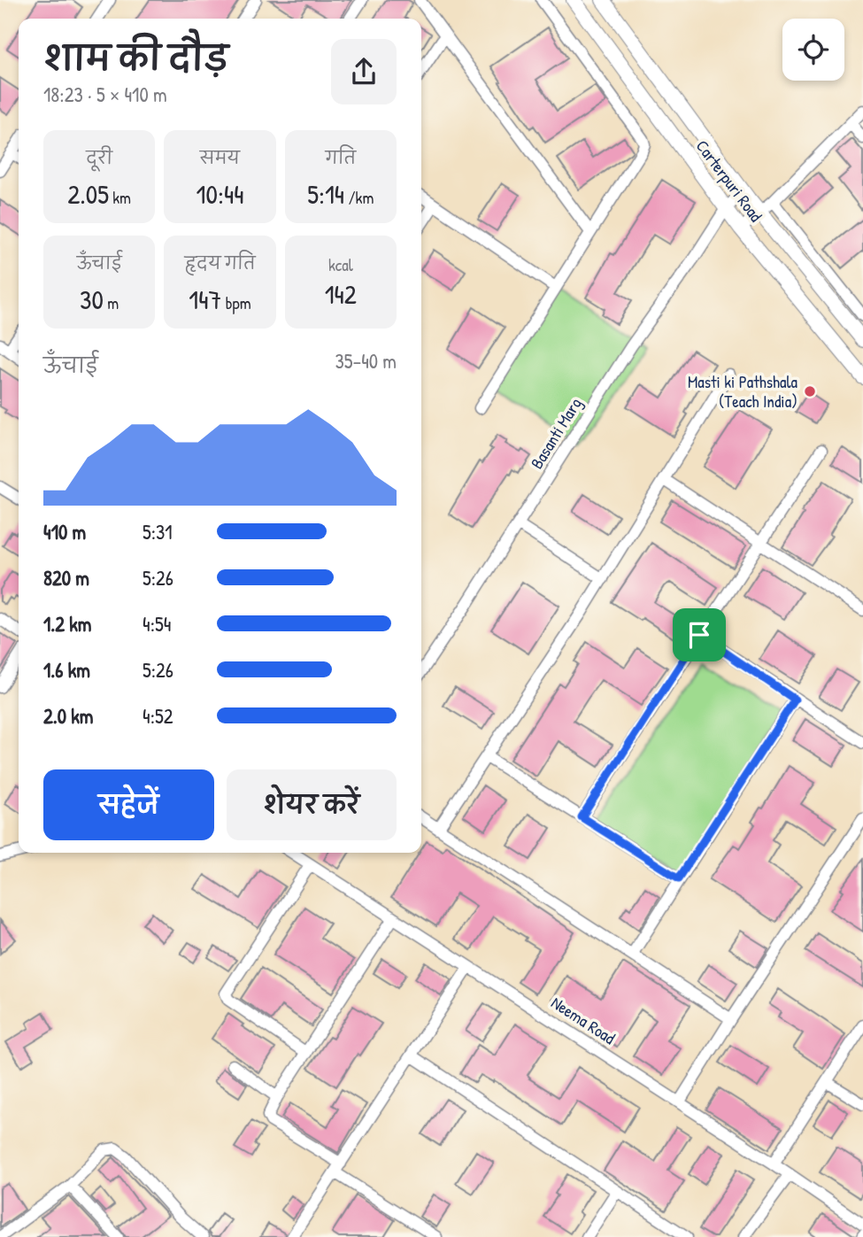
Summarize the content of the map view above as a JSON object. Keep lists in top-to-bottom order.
{
  "streets": {
    "main road": ["Carterpuri Road"],
    "street": ["Basanti Marg", "Neema Road"]
  },
  "crossings": [
    ["Carterpuri Road", "Basanti Marg"]
  ],
  "places": ["Masti ki Pathshala (Teach India)"],
  "page": {
    "heading": ["शाम की दौड़", "18:23 · 5 × 410 m"],
    "stats": [
      ["दूरी", "2.05 km"],
      ["समय", "10:44"],
      ["गति", "5:14 /km"],
      ["ऊँचाई", "30 m"],
      ["हृदय गति", "147 bpm"],
      ["kcal", "142"]
    ],
    "chart": ["ऊँचाई", "35–40 m"],
    "list": [
      {
        "name": "410 m",
        "note": "5:31"
      },
      {
        "name": "820 m",
        "note": "5:26"
      },
      {
        "name": "1.2 km",
        "note": "4:54"
      },
      {
        "name": "1.6 km",
        "note": "5:26"
      },
      {
        "name": "2.0 km",
        "note": "4:52"
      }
    ],
    "buttons": ["सहेजें", "शेयर करें"]
  }
}
